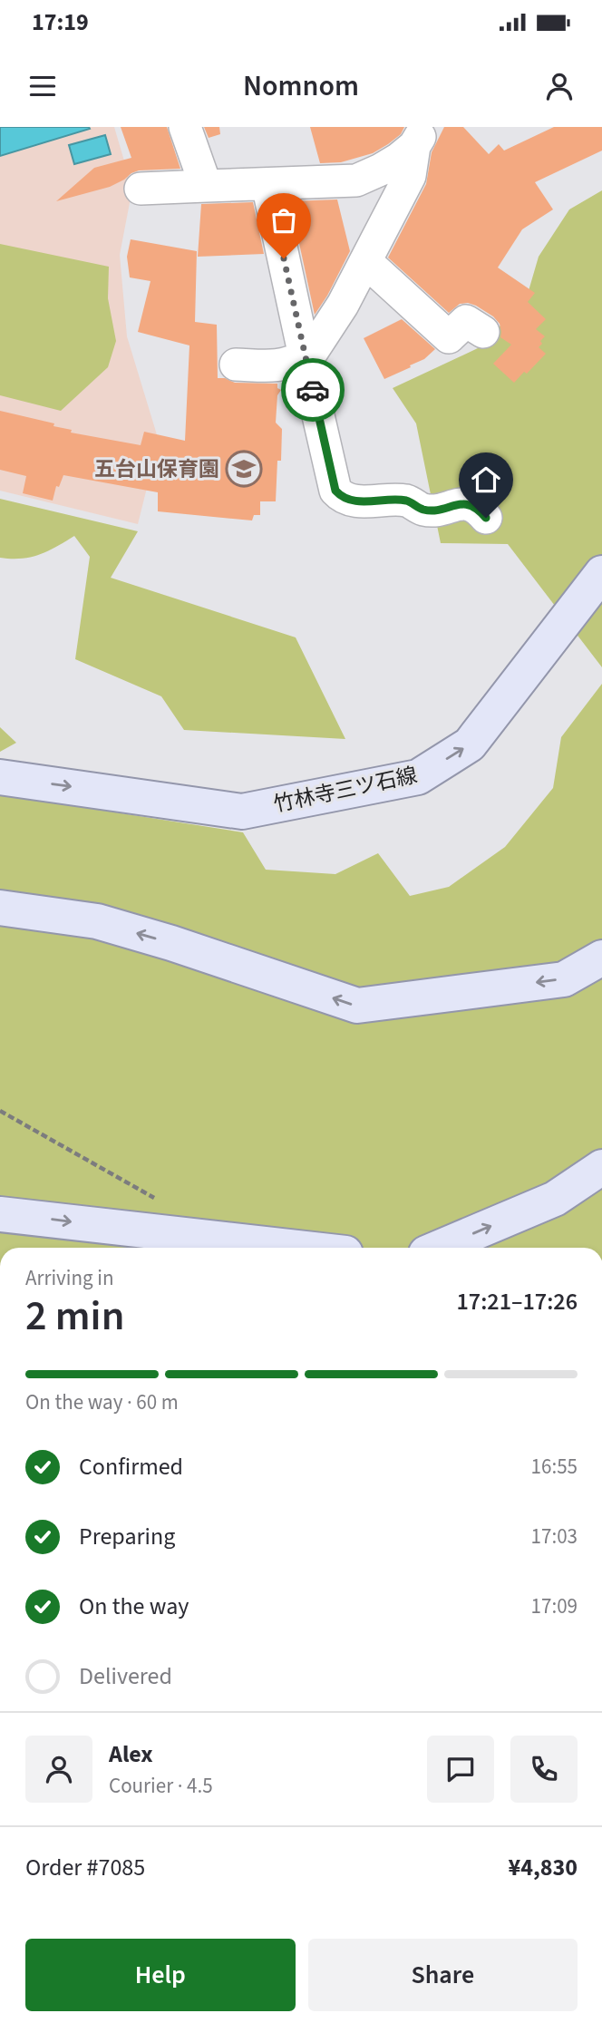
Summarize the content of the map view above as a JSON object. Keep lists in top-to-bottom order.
{
  "streets": {
    "main road": ["竹林寺三ツ石線"]
  },
  "one_way": ["竹林寺三ツ石線"],
  "places": {
    "school or university": ["五台山保育園"]
  },
  "page": {
    "status": "17:19",
    "header": "Nomnom",
    "heading": ["2 min", "Arriving in", "17:21–17:26"],
    "panel": [
      "Alex",
      "Courier · 4.5",
      "Order #7085",
      "¥4,830"
    ],
    "bar": "On the way · 60 m",
    "list": [
      ["Confirmed", "16:55"],
      ["Preparing", "17:03"],
      ["On the way", "17:09"],
      "Delivered"
    ],
    "buttons": ["Help", "Share"]
  }
}
